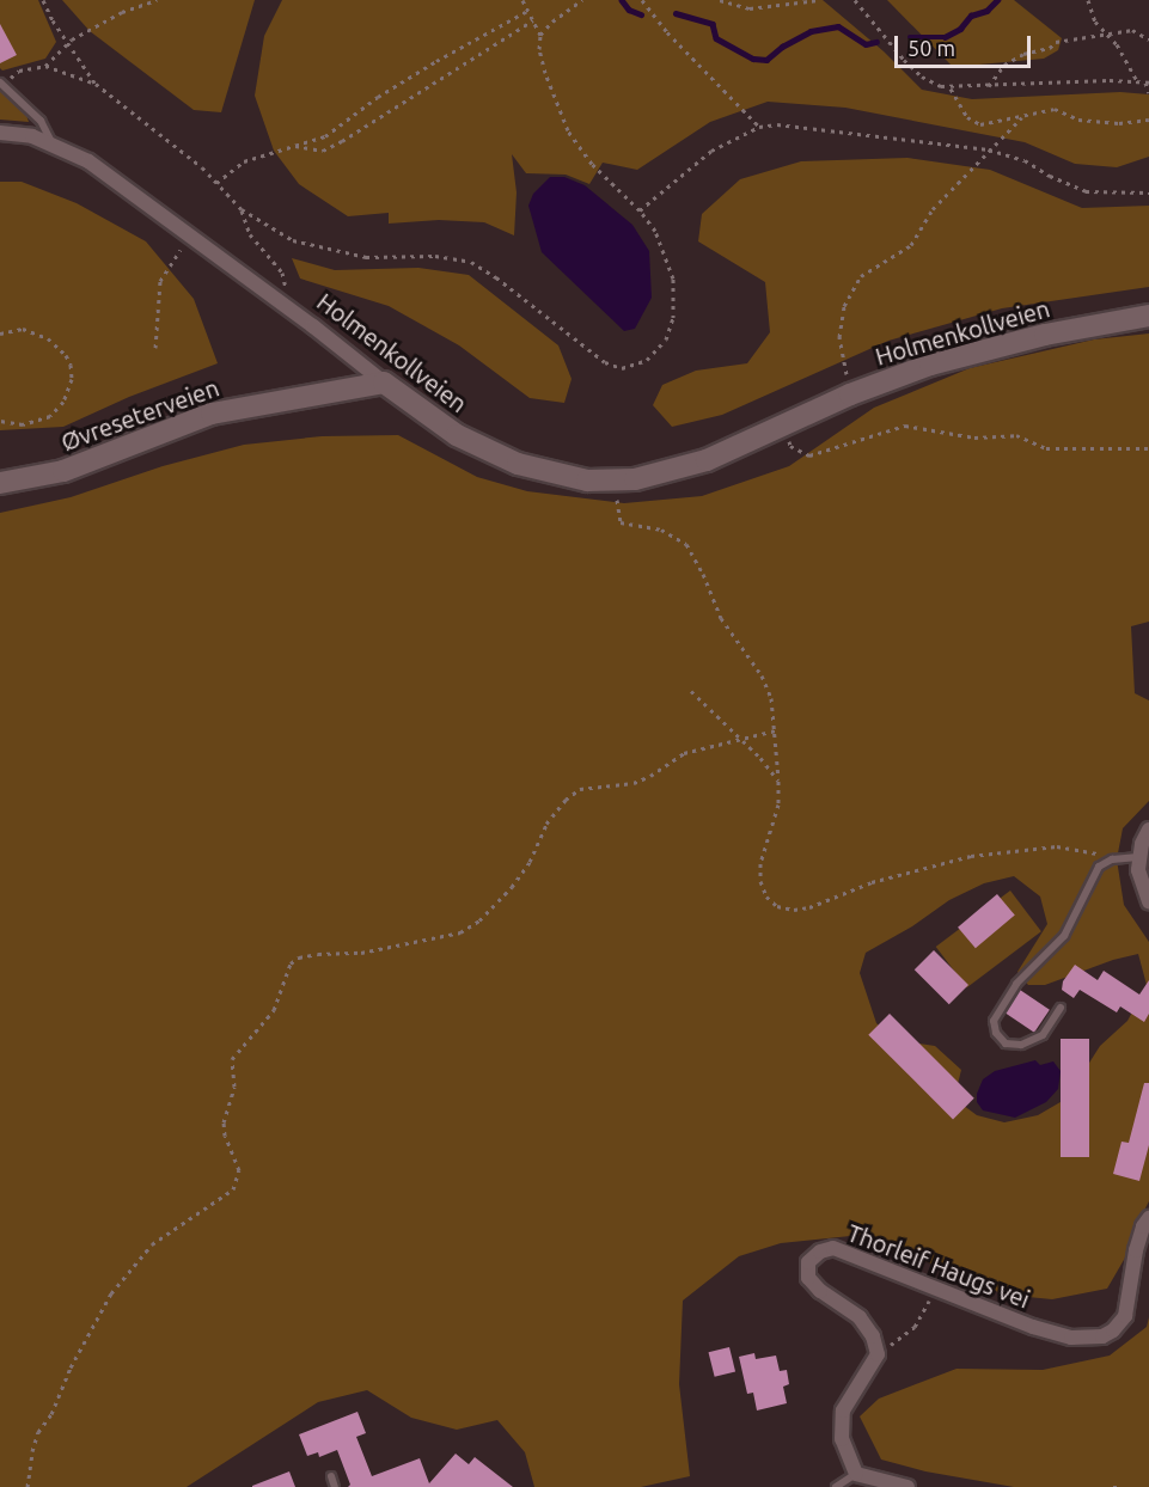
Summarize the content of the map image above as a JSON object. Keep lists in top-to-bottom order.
{
  "streets": {
    "main road": ["Holmenkollveien", "Øvreseterveien"],
    "street": ["Thorleif Haugs vei"]
  },
  "crossings": [
    ["Holmenkollveien", "Øvreseterveien"]
  ],
  "scale_bar": "50 m"
}
